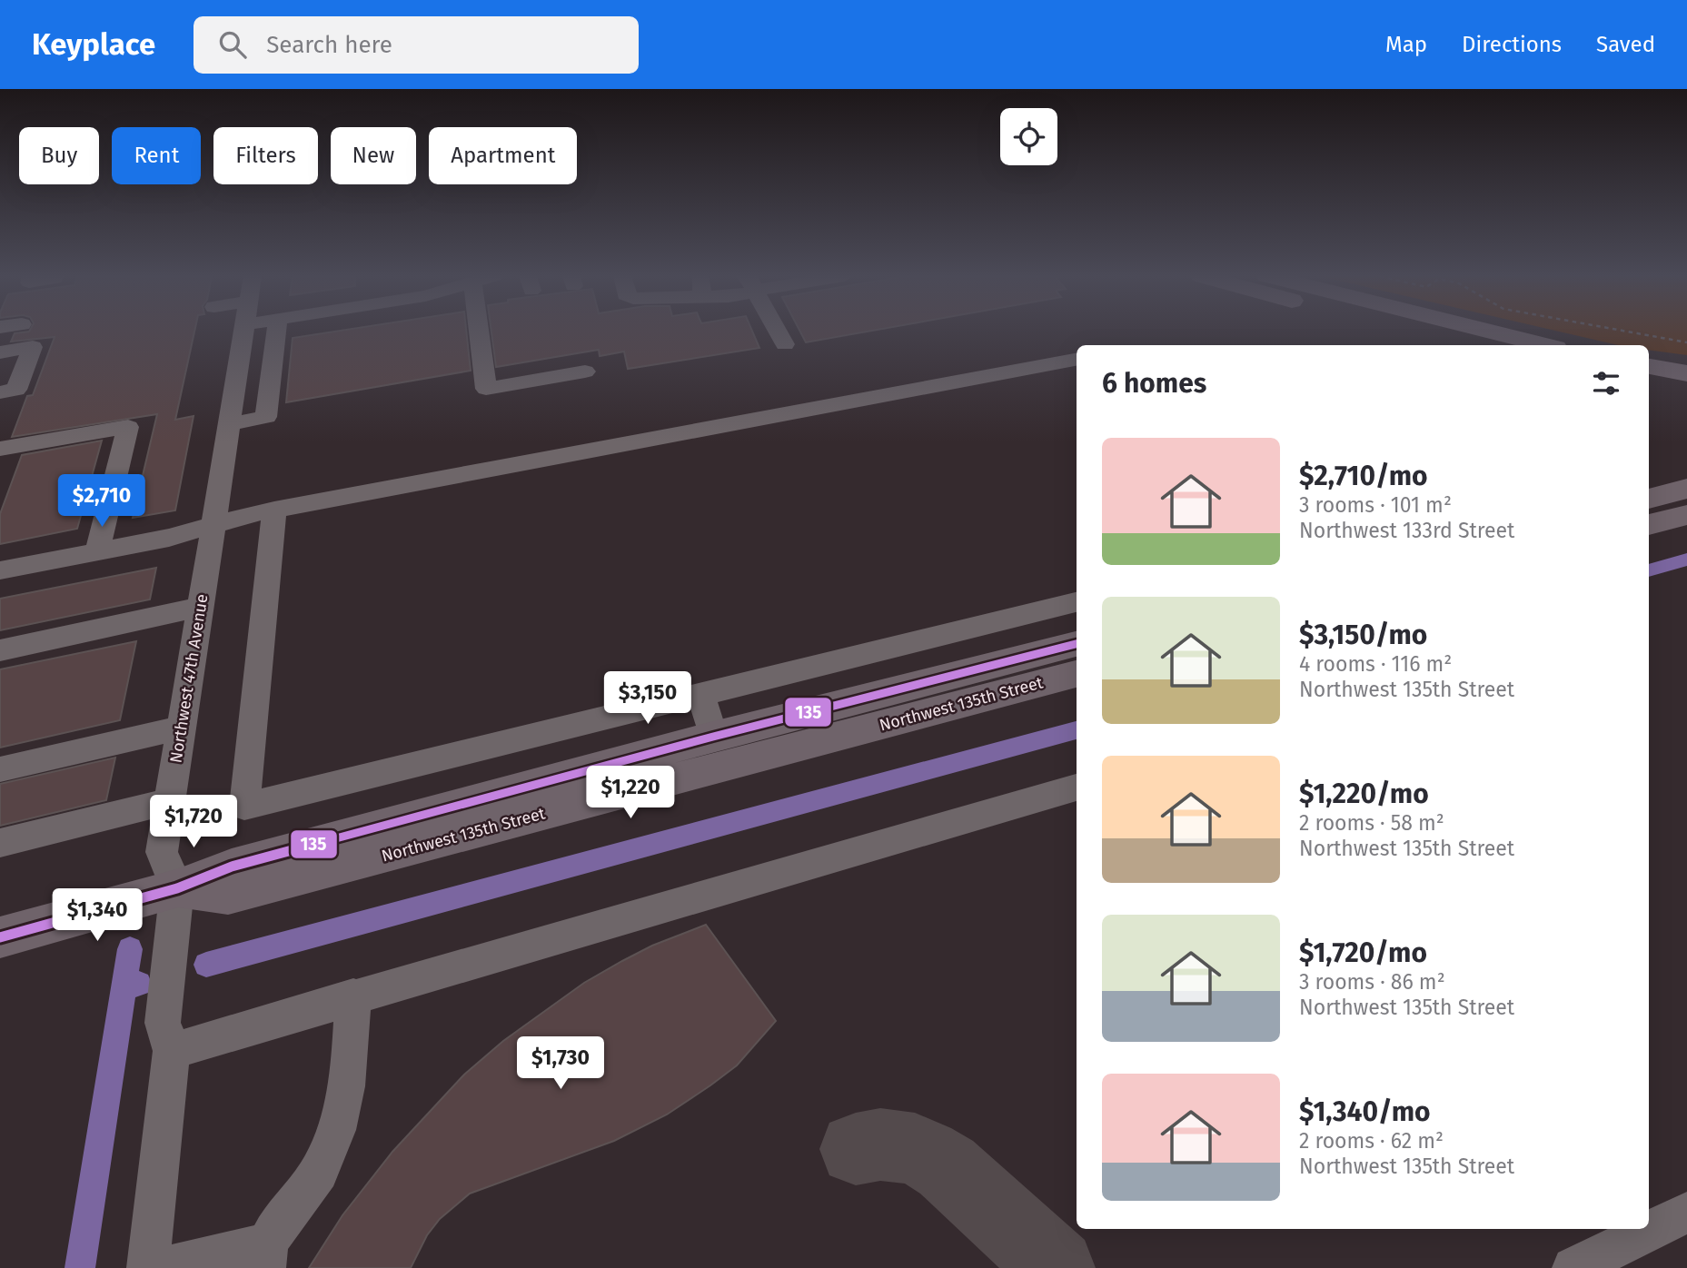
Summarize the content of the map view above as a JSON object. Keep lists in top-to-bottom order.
{
  "streets": {
    "main road": ["Northwest 135th Street"],
    "street": ["Northwest 47th Avenue"]
  },
  "crossings": [
    ["Northwest 47th Avenue", "Northwest 135th Street"]
  ],
  "lines": ["transit line 135"],
  "page": {
    "header": "Keyplace",
    "search": "Search here",
    "nav": ["Map", "Directions", "Saved"],
    "chip": [
      "Buy",
      "Rent",
      "Filters",
      "New",
      "Apartment"
    ],
    "heading": "6 homes",
    "list": [
      {
        "name": "$2,710/mo",
        "note": "3 rooms · 101 m² · Northwest 133rd Street"
      },
      {
        "name": "$3,150/mo",
        "note": "4 rooms · 116 m² · Northwest 135th Street"
      },
      {
        "name": "$1,220/mo",
        "note": "2 rooms · 58 m² · Northwest 135th Street"
      },
      {
        "name": "$1,720/mo",
        "note": "3 rooms · 86 m² · Northwest 135th Street"
      },
      {
        "name": "$1,340/mo",
        "note": "2 rooms · 62 m² · Northwest 135th Street"
      }
    ],
    "price": [
      "$2,710",
      "$3,150",
      "$1,220",
      "$1,720",
      "$1,340",
      "$1,730"
    ]
  }
}
